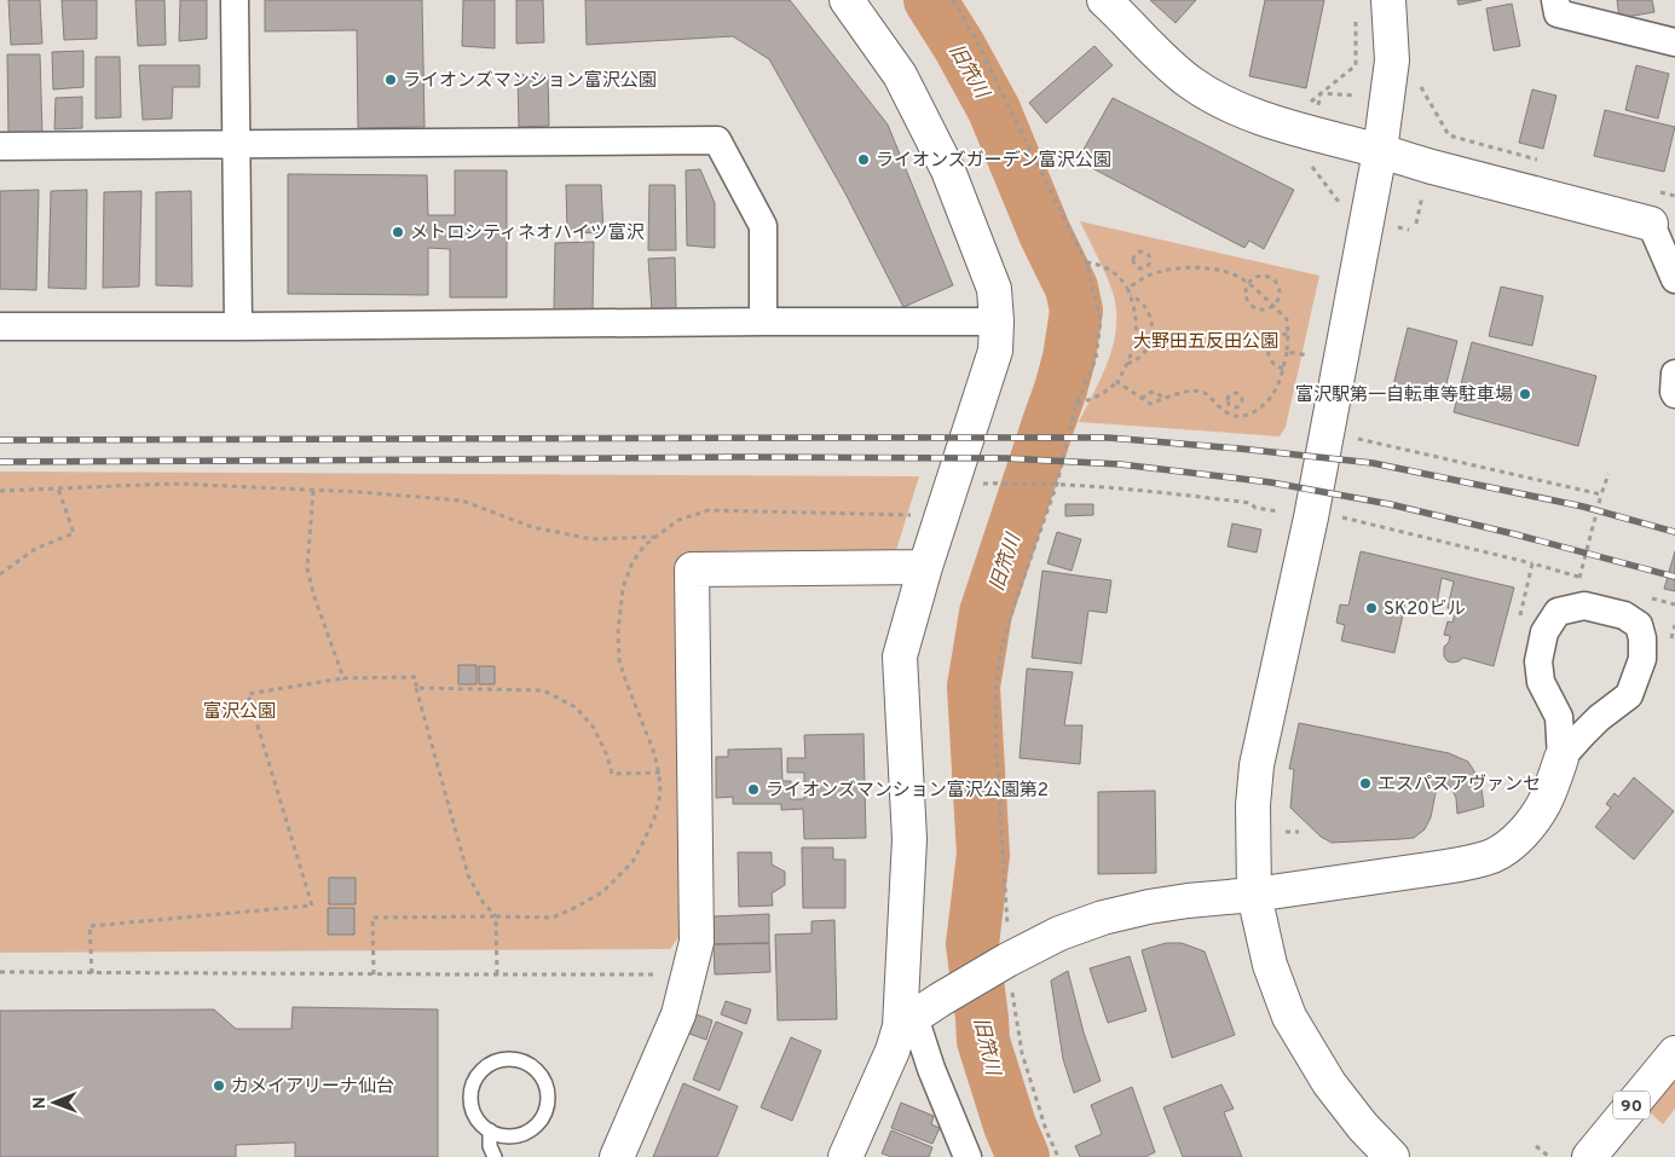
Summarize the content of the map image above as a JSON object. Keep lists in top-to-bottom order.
{
  "streets": {
    "street": ["90"]
  },
  "water": ["旧笊川"],
  "parks": ["大野田五反田公園", "富沢公園"],
  "places": [
    "ライオンズマンション富沢公園",
    "ライオンズガーデン富沢公園",
    "メトロシティネオハイツ富沢",
    "富沢駅第一自転車等駐車場",
    "SK20ビル",
    "エスパスアヴァンセ",
    "ライオンズマンション富沢公園第2",
    "カメイアリーナ仙台"
  ],
  "north": "left"
}
